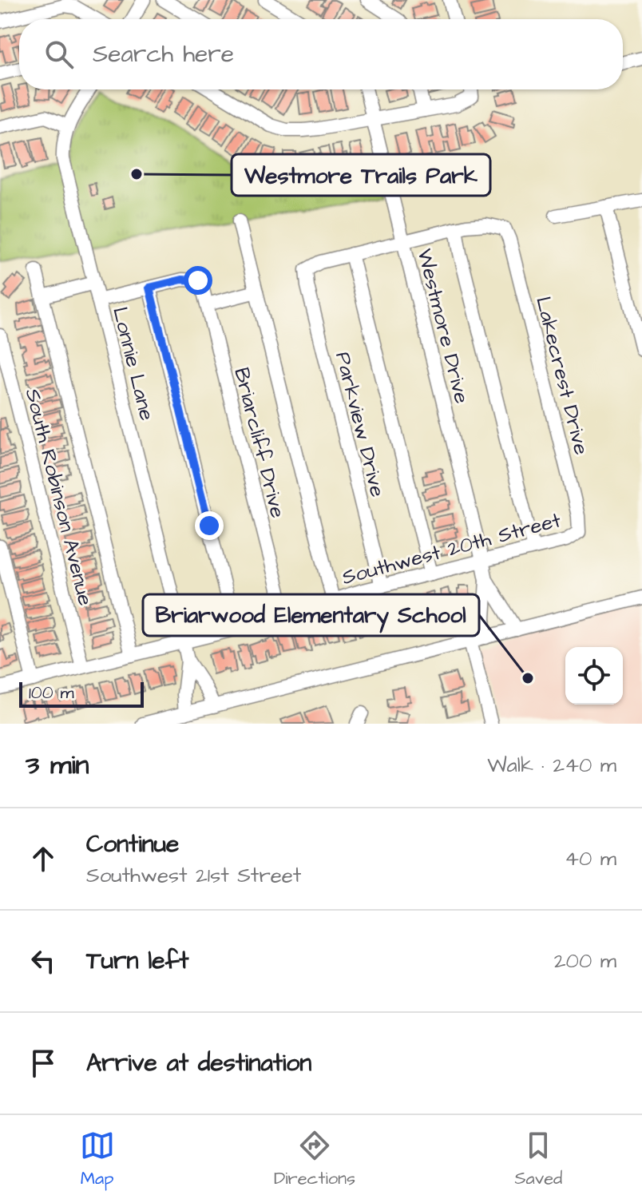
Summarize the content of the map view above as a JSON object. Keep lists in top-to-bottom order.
{
  "streets": {
    "street": [
      "Westmore Drive",
      "Lonnie Lane",
      "Lakecrest Drive",
      "Parkview Drive",
      "Briarcliff Drive",
      "South Robinson Avenue",
      "Southwest 20th Street"
    ]
  },
  "crossings": [
    ["Westmore Drive", "Southwest 20th Street"],
    ["Lonnie Lane", "Southwest 20th Street"],
    ["Lakecrest Drive", "Southwest 20th Street"],
    ["Parkview Drive", "Southwest 20th Street"],
    ["Briarcliff Drive", "Southwest 20th Street"],
    ["South Robinson Avenue", "Southwest 20th Street"]
  ],
  "places": ["Westmore Trails Park", "Briarwood Elementary School"],
  "scale_bar": "100 m",
  "page": {
    "search": "Search here",
    "scale": "100 m",
    "heading": ["3 min", "Walk · 240 m"],
    "list": [
      ["Continue", "Southwest 21st Street", "40 m"],
      ["Turn left", "200 m"],
      "Arrive at destination"
    ],
    "nav": ["Map", "Directions", "Saved"]
  }
}
